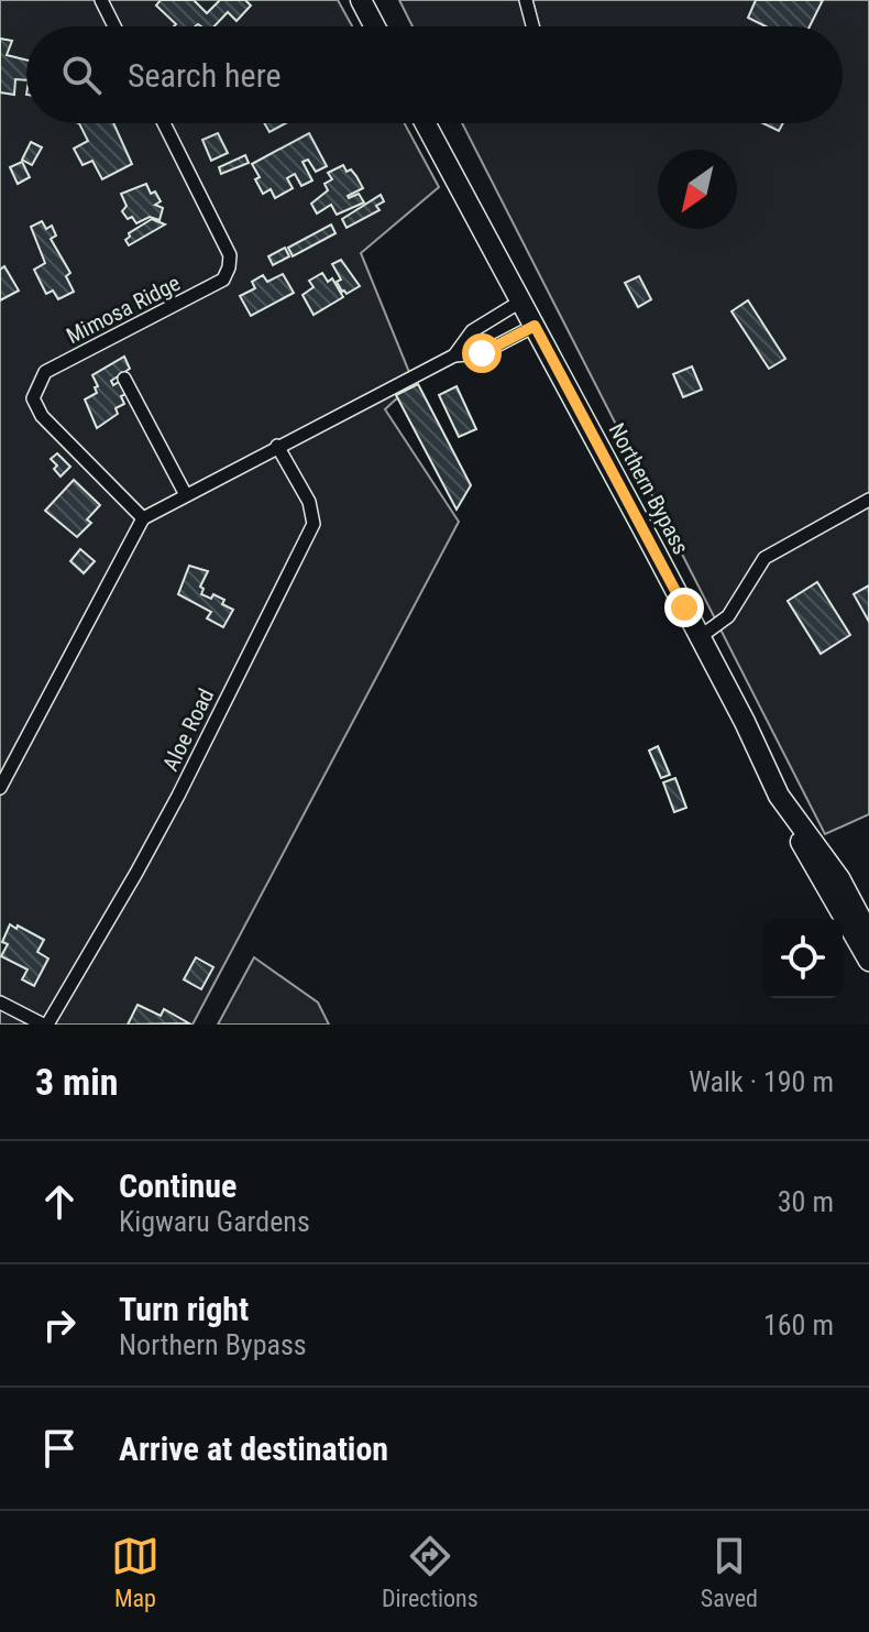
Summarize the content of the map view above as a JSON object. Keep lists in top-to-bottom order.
{
  "streets": {
    "main road": ["Northern Bypass"],
    "street": ["Mimosa Ridge", "Aloe Road"]
  },
  "north": "bottom left",
  "page": {
    "search": "Search here",
    "heading": ["3 min", "Walk · 190 m"],
    "list": [
      ["Continue", "Kigwaru Gardens", "30 m"],
      ["Turn right", "Northern Bypass", "160 m"],
      "Arrive at destination"
    ],
    "nav": ["Map", "Directions", "Saved"]
  }
}
